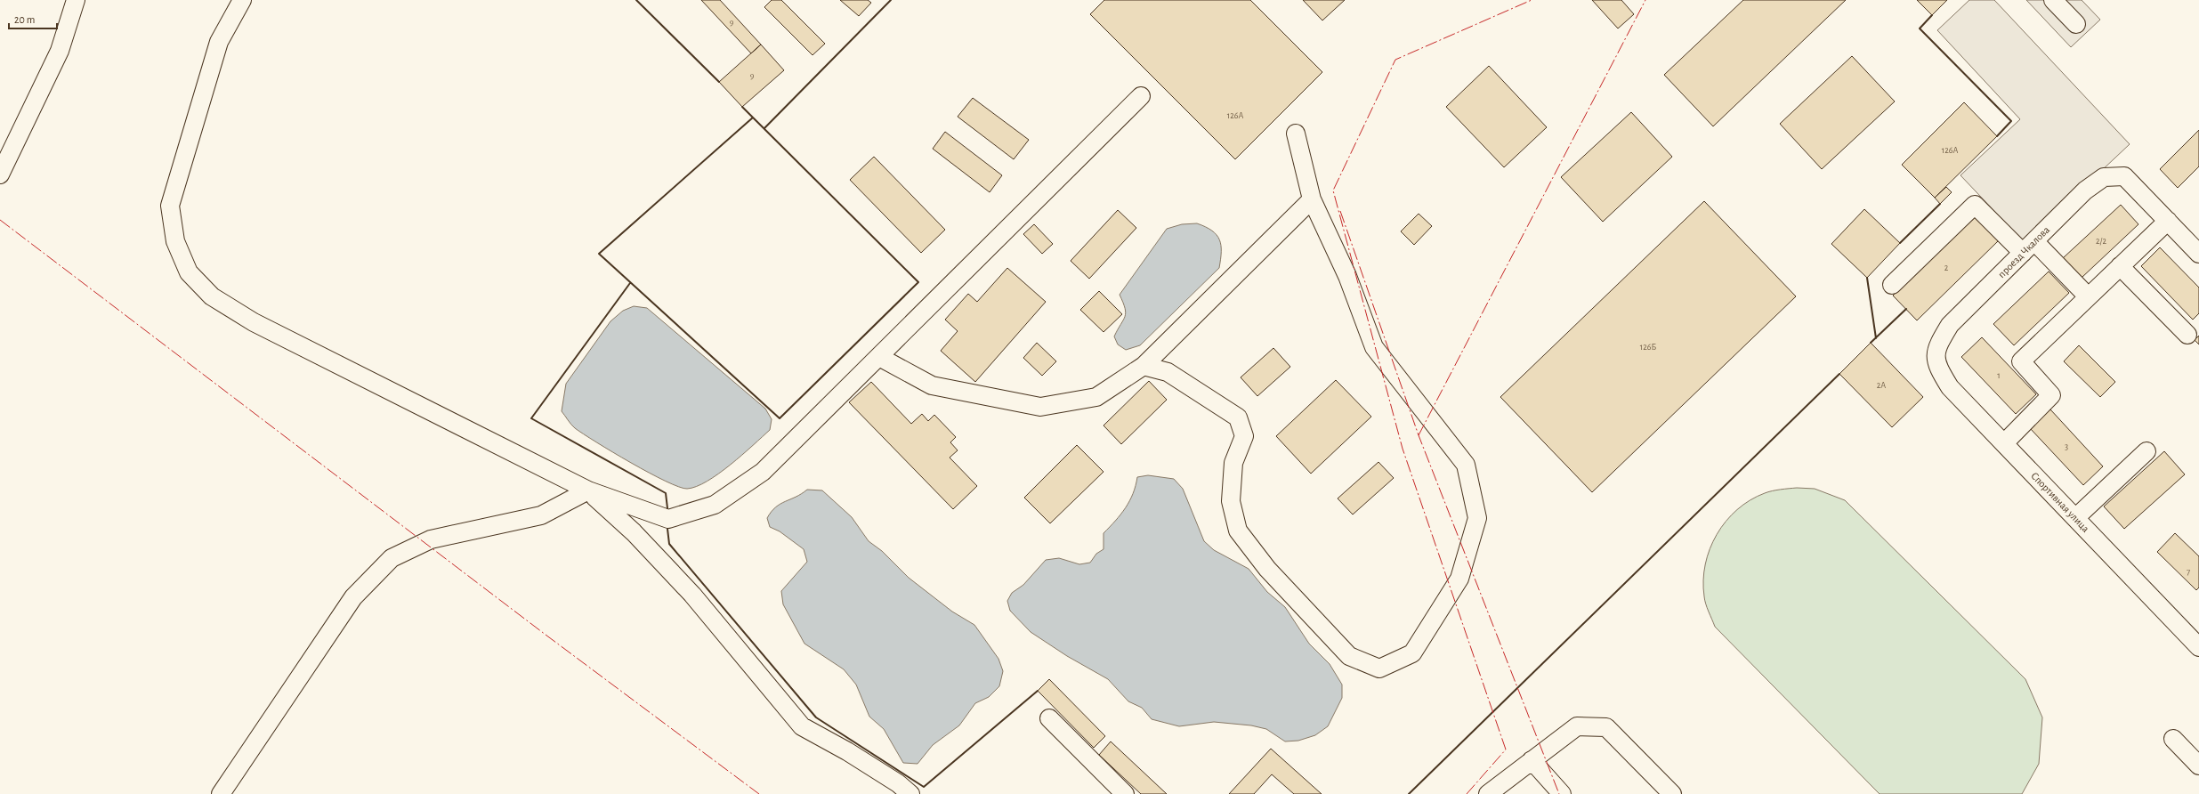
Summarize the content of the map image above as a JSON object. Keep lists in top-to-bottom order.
{
  "streets": {
    "street": ["проезд Чкалова", "Спортивная улица"]
  },
  "crossings": [
    ["проезд Чкалова", "Спортивная улица"]
  ],
  "house_numbers": [
    "9",
    "9",
    "126А",
    "126А",
    "2/2",
    "2",
    "126Б",
    "1",
    "2А",
    "3",
    "7"
  ],
  "scale_bar": "20 m"
}
